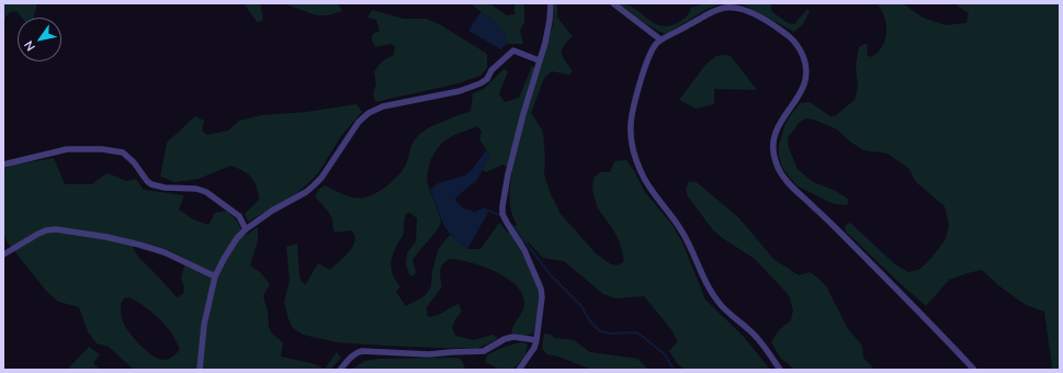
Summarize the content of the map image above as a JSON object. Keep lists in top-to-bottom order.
{
  "north": "bottom left"
}
